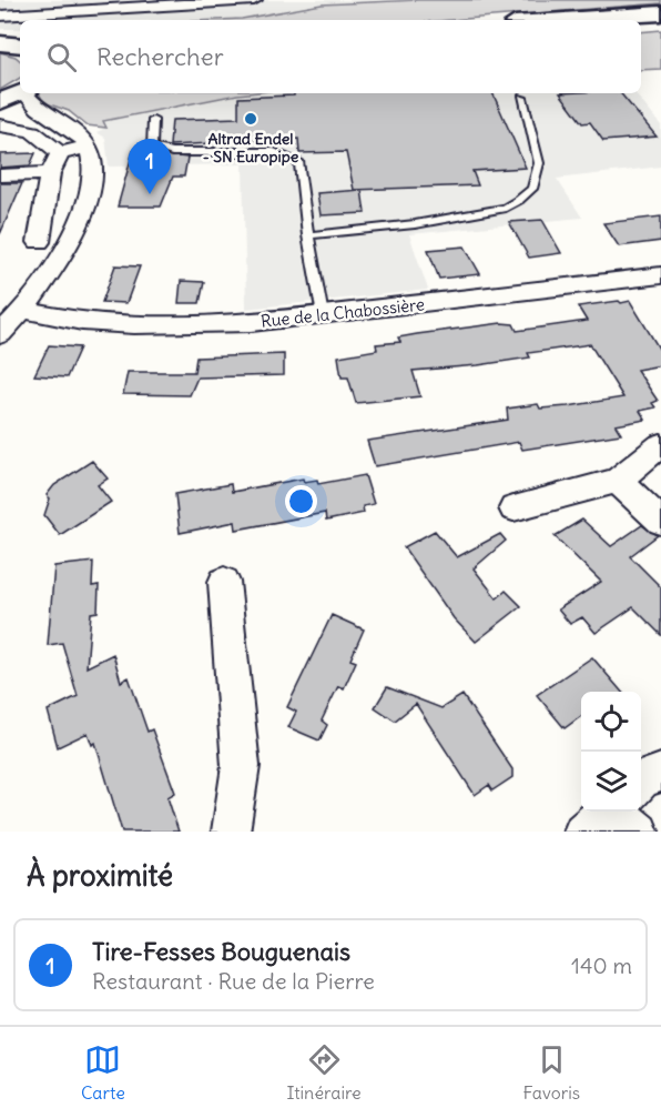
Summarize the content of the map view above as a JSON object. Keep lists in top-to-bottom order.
{
  "streets": {
    "street": ["Rue de la Chabossière"]
  },
  "places": ["Altrad Endel - SN Europipe"],
  "page": {
    "search": "Rechercher",
    "pins": "1",
    "heading": "À proximité",
    "list": [
      {
        "mark": "1",
        "name": "Tire-Fesses Bouguenais",
        "note": "Restaurant · Rue de la Pierre",
        "value": "140 m"
      }
    ],
    "nav": ["Carte", "Itinéraire", "Favoris"]
  }
}
